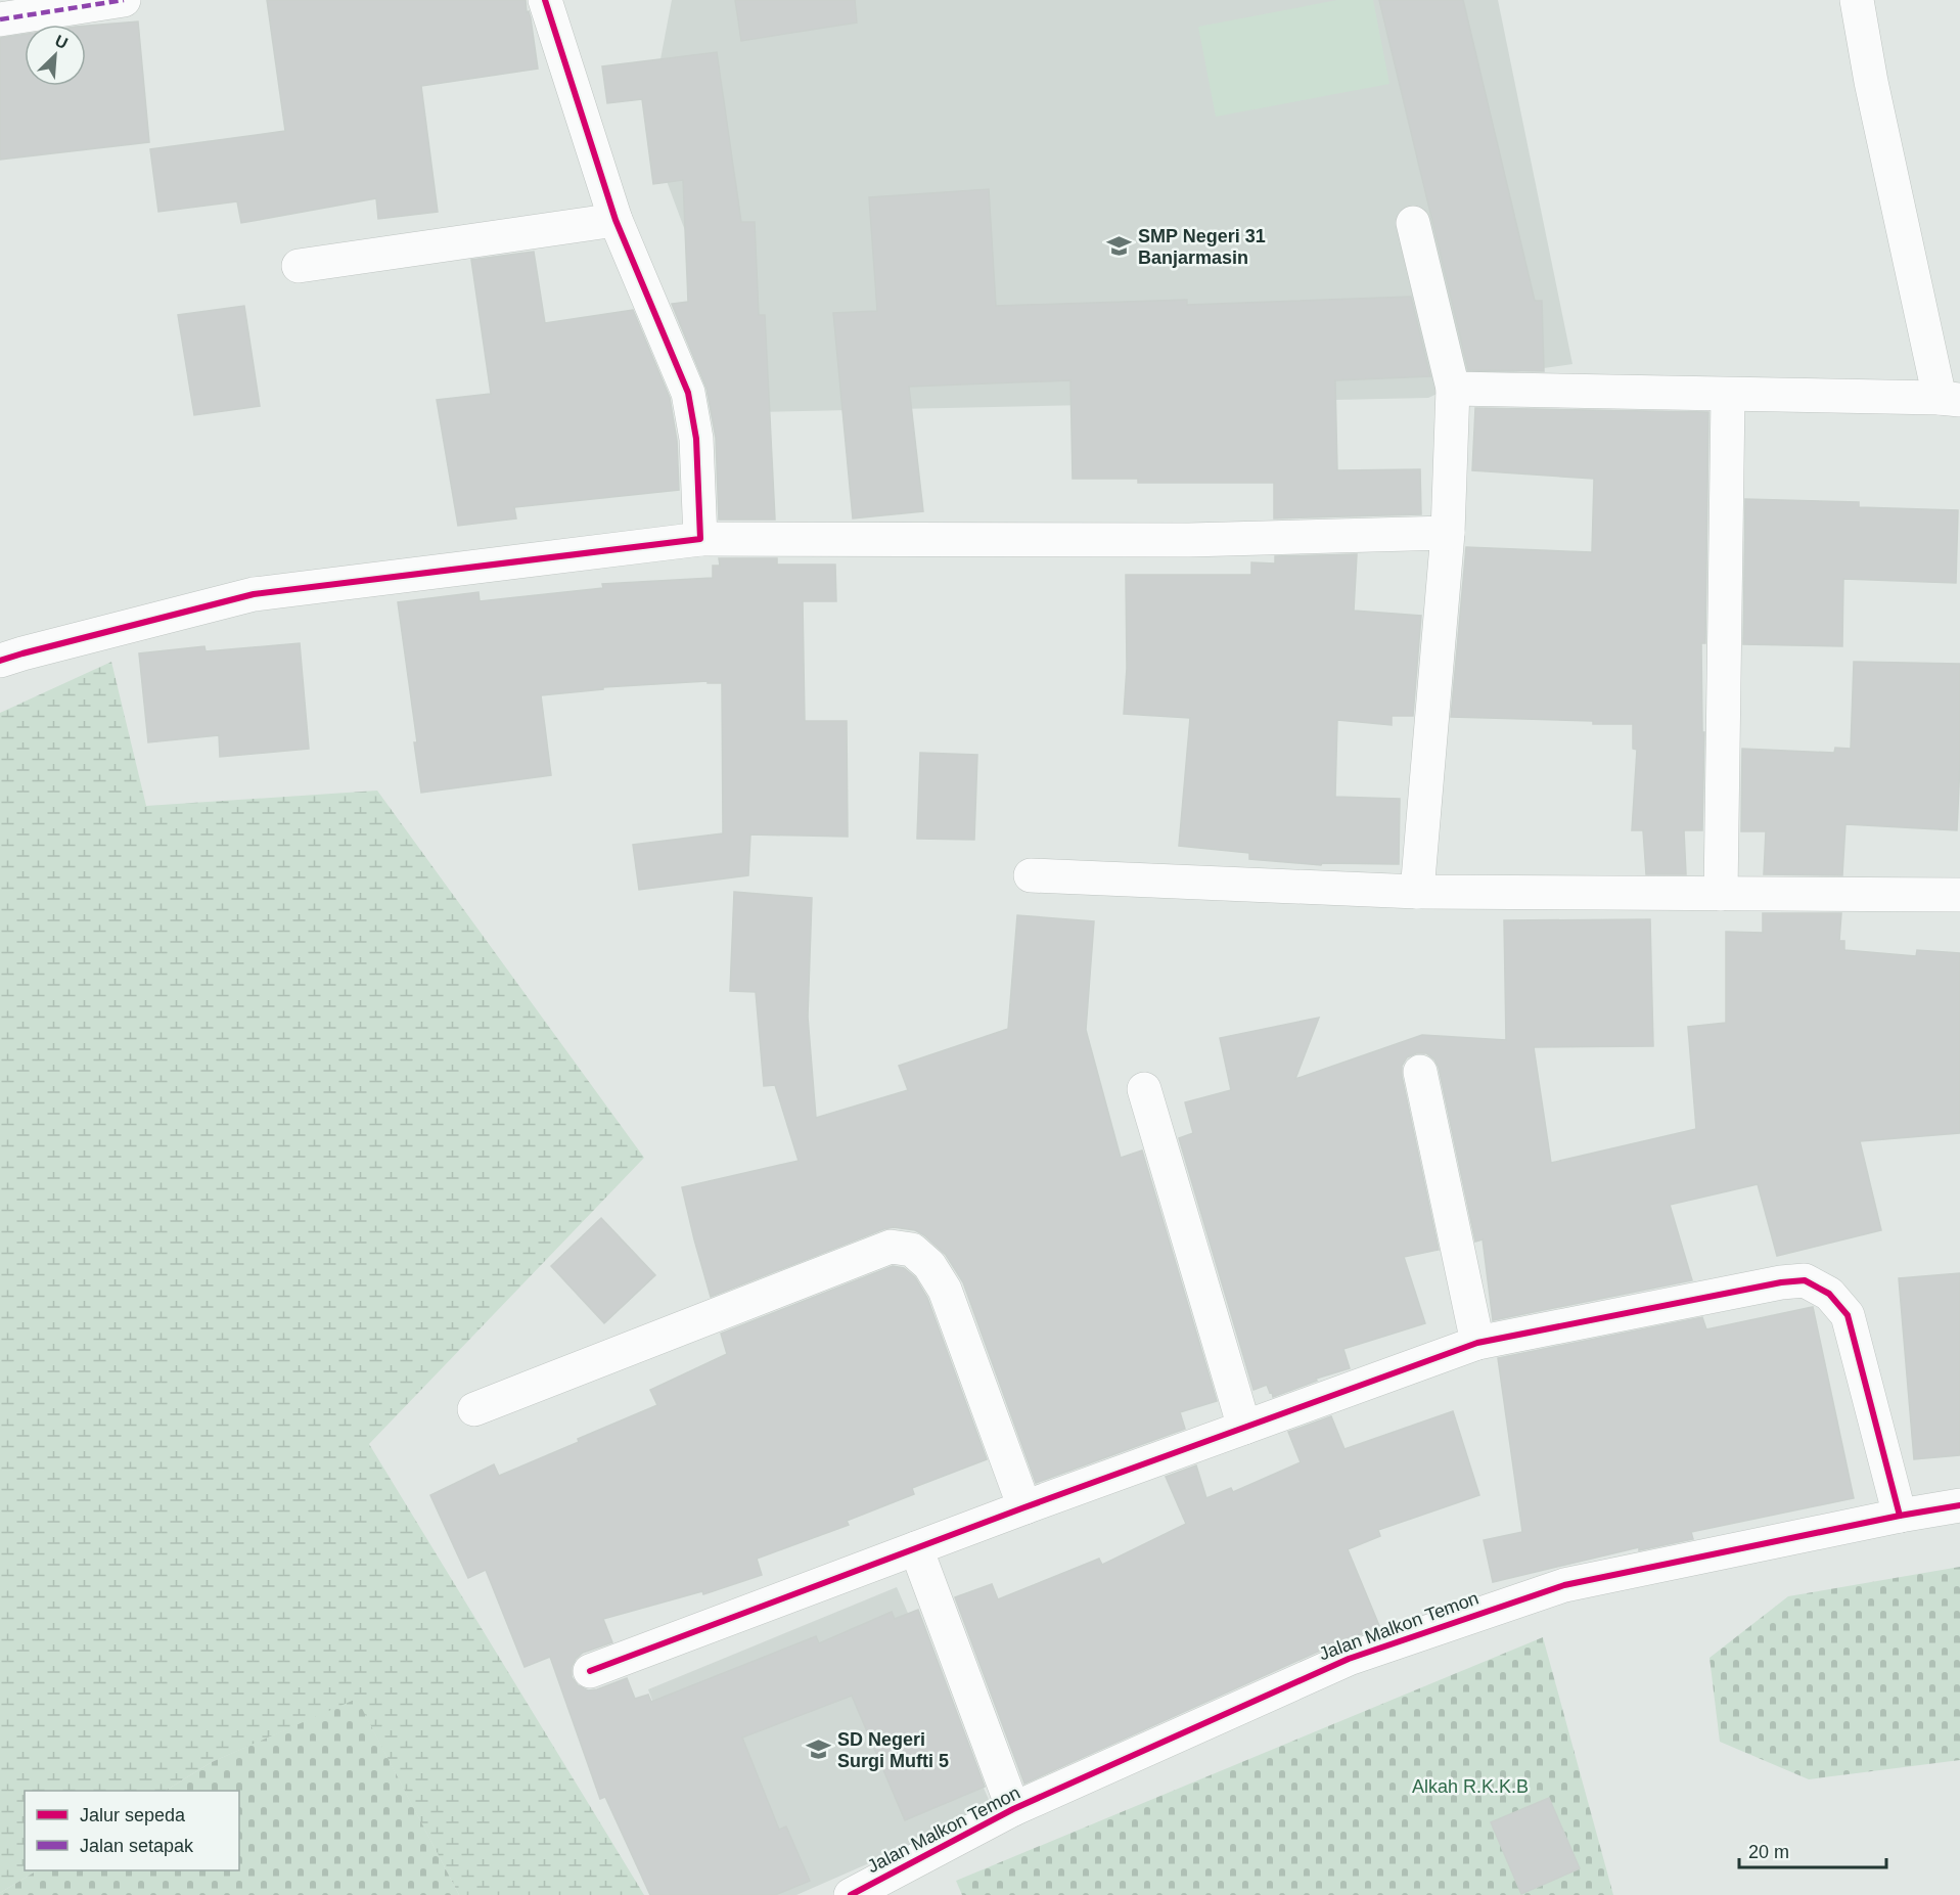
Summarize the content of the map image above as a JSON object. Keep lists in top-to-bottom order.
{
  "streets": {
    "street": ["Jalan Malkon Temon"]
  },
  "parks": ["Alkah R.K.K.B"],
  "places": {
    "school or university": ["SMP Negeri 31 Banjarmasin", "SD Negeri Surgi Mufti 5"]
  },
  "legend": ["Jalur sepeda", "Jalan setapak"],
  "scale_bar": "20 m",
  "north": "top right"
}
